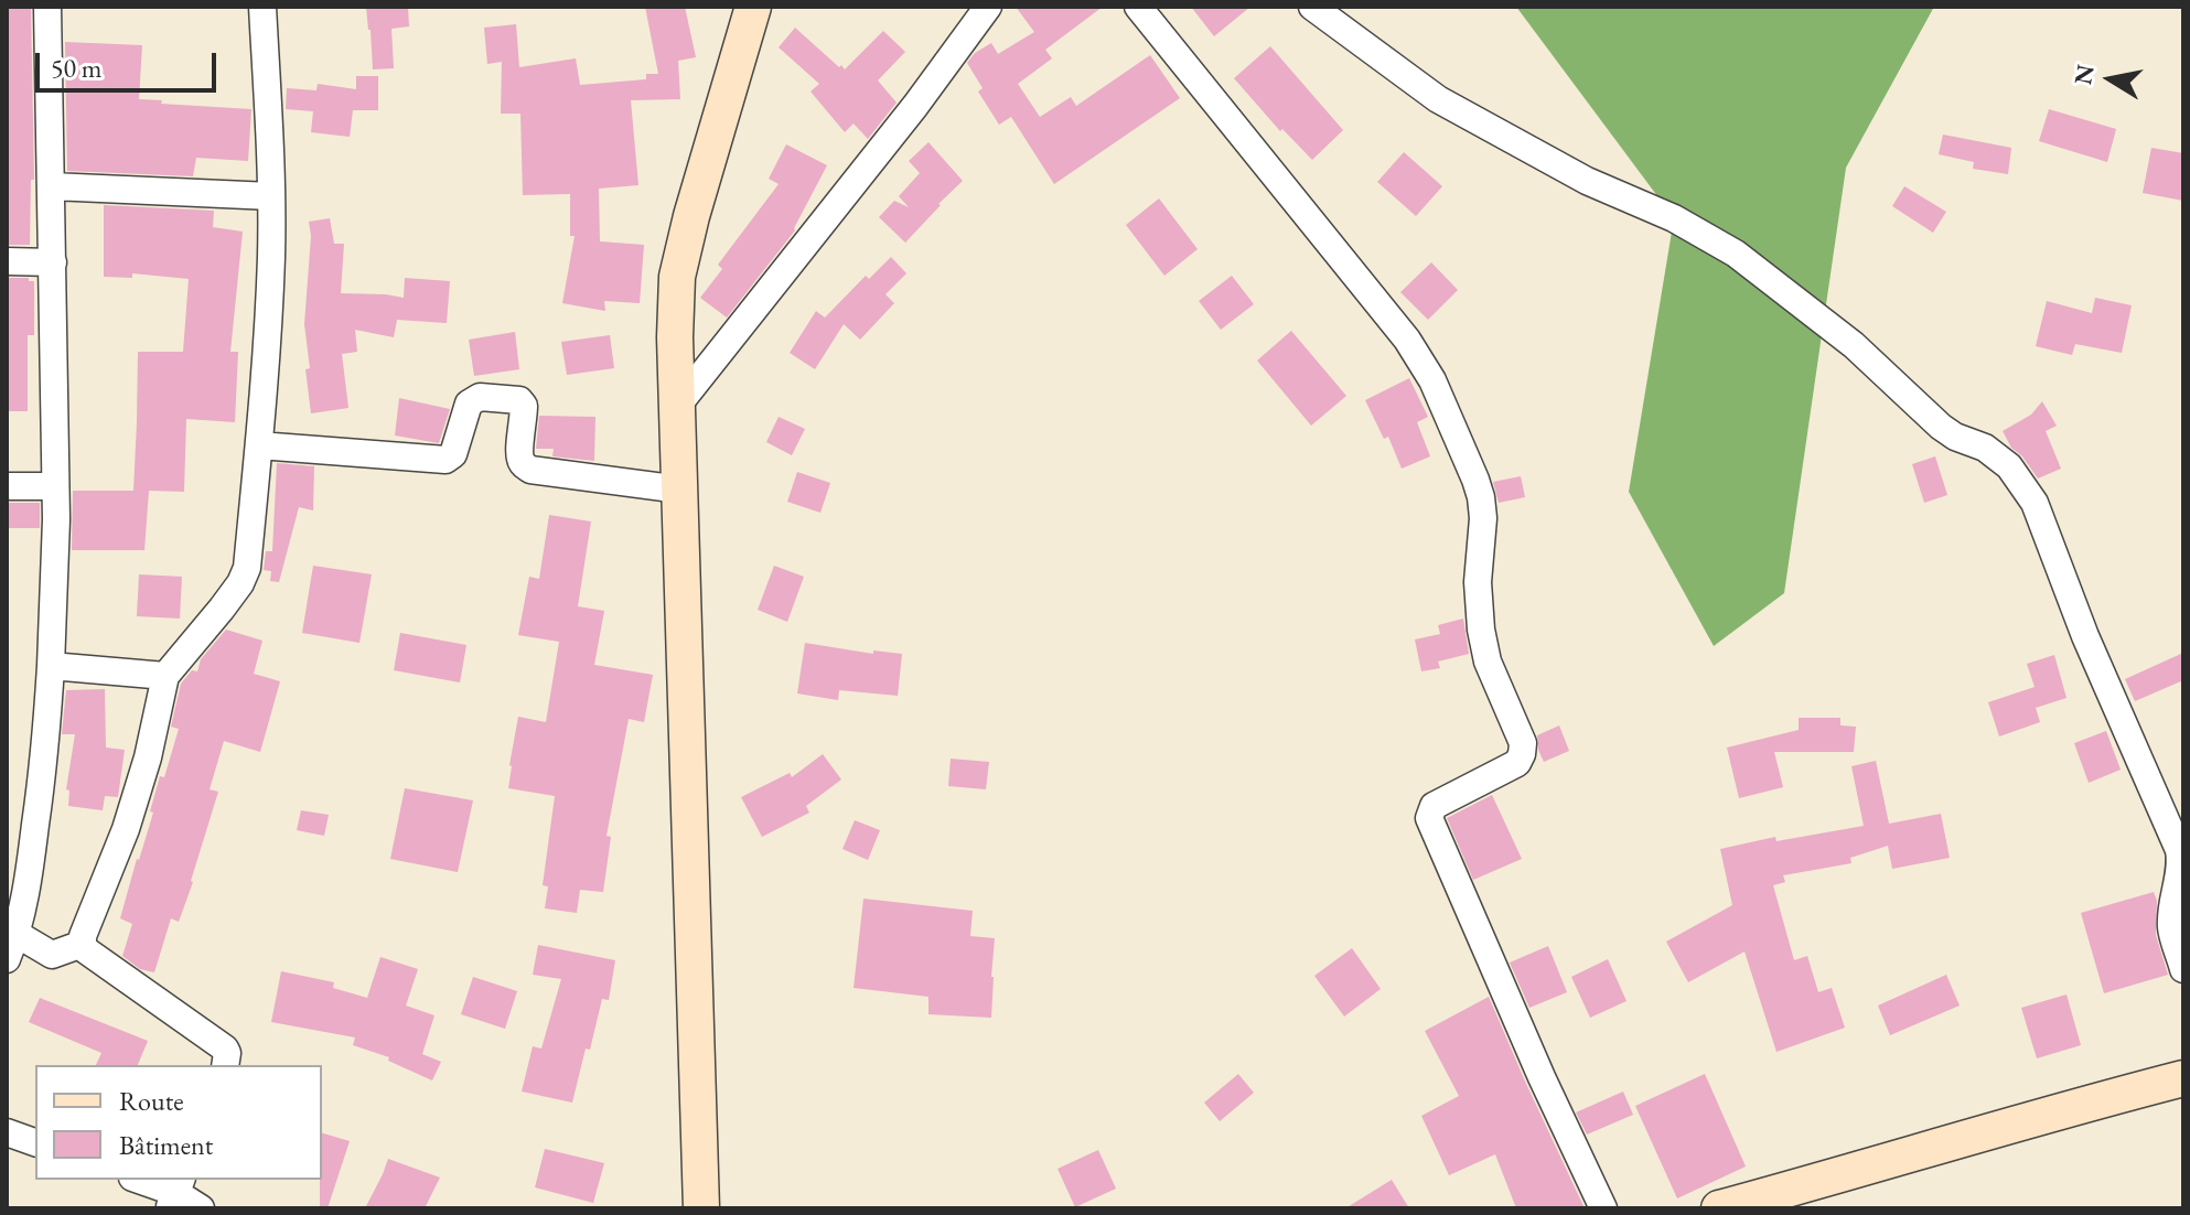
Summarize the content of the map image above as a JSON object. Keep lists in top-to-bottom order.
{
  "legend": ["Route", "Bâtiment"],
  "scale_bar": "50 m",
  "north": "left"
}
